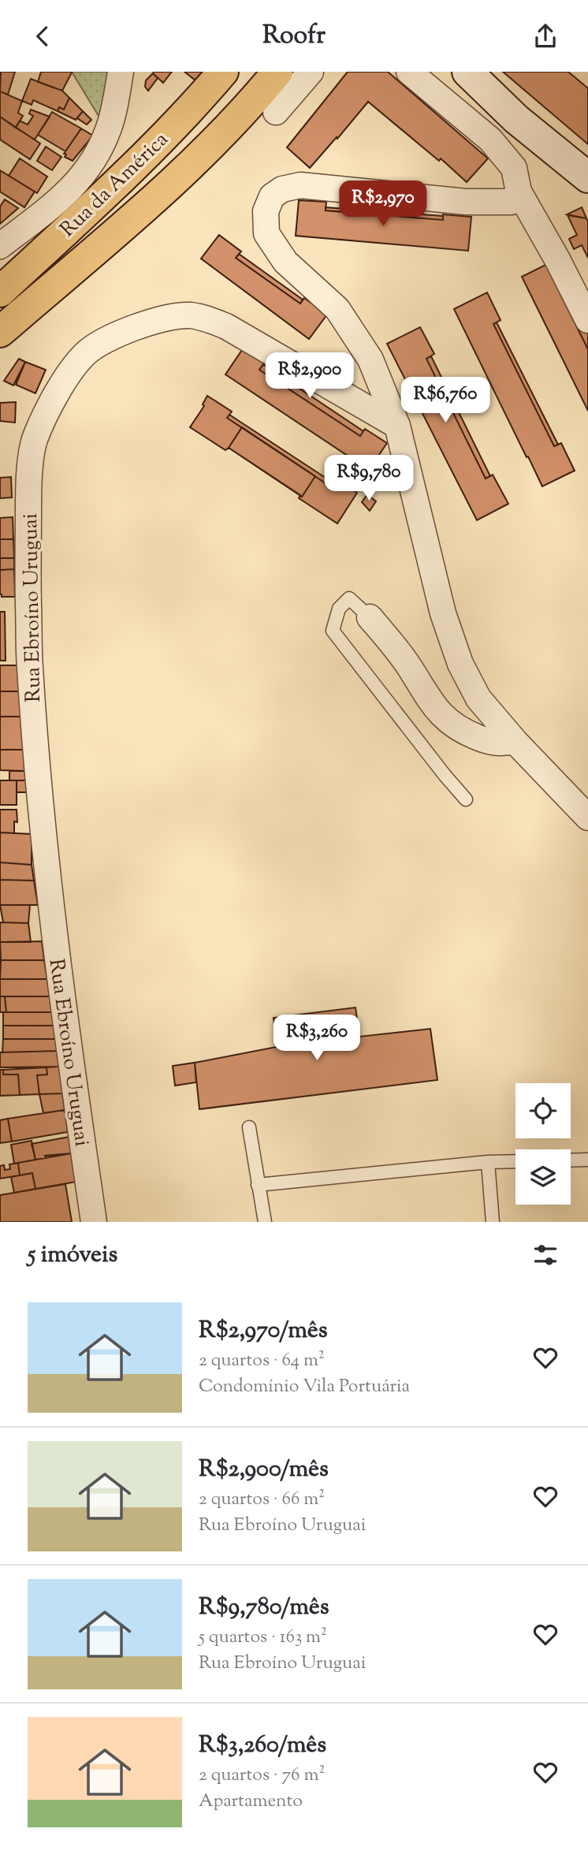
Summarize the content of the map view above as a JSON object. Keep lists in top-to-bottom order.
{
  "streets": {
    "main road": ["Rua da América"],
    "street": ["Rua Ebroíno Uruguai"]
  },
  "page": {
    "header": "Roofr",
    "price": [
      "R$2,970",
      "R$2,900",
      "R$6,760",
      "R$9,780",
      "R$3,260"
    ],
    "heading": "5 imóveis",
    "list": [
      {
        "name": "R$2,970/mês",
        "note": "2 quartos · 64 m² · Condomínio Vila Portuária"
      },
      {
        "name": "R$2,900/mês",
        "note": "2 quartos · 66 m² · Rua Ebroíno Uruguai"
      },
      {
        "name": "R$9,780/mês",
        "note": "5 quartos · 163 m² · Rua Ebroíno Uruguai"
      },
      {
        "name": "R$3,260/mês",
        "note": "2 quartos · 76 m² · Apartamento"
      }
    ]
  }
}
